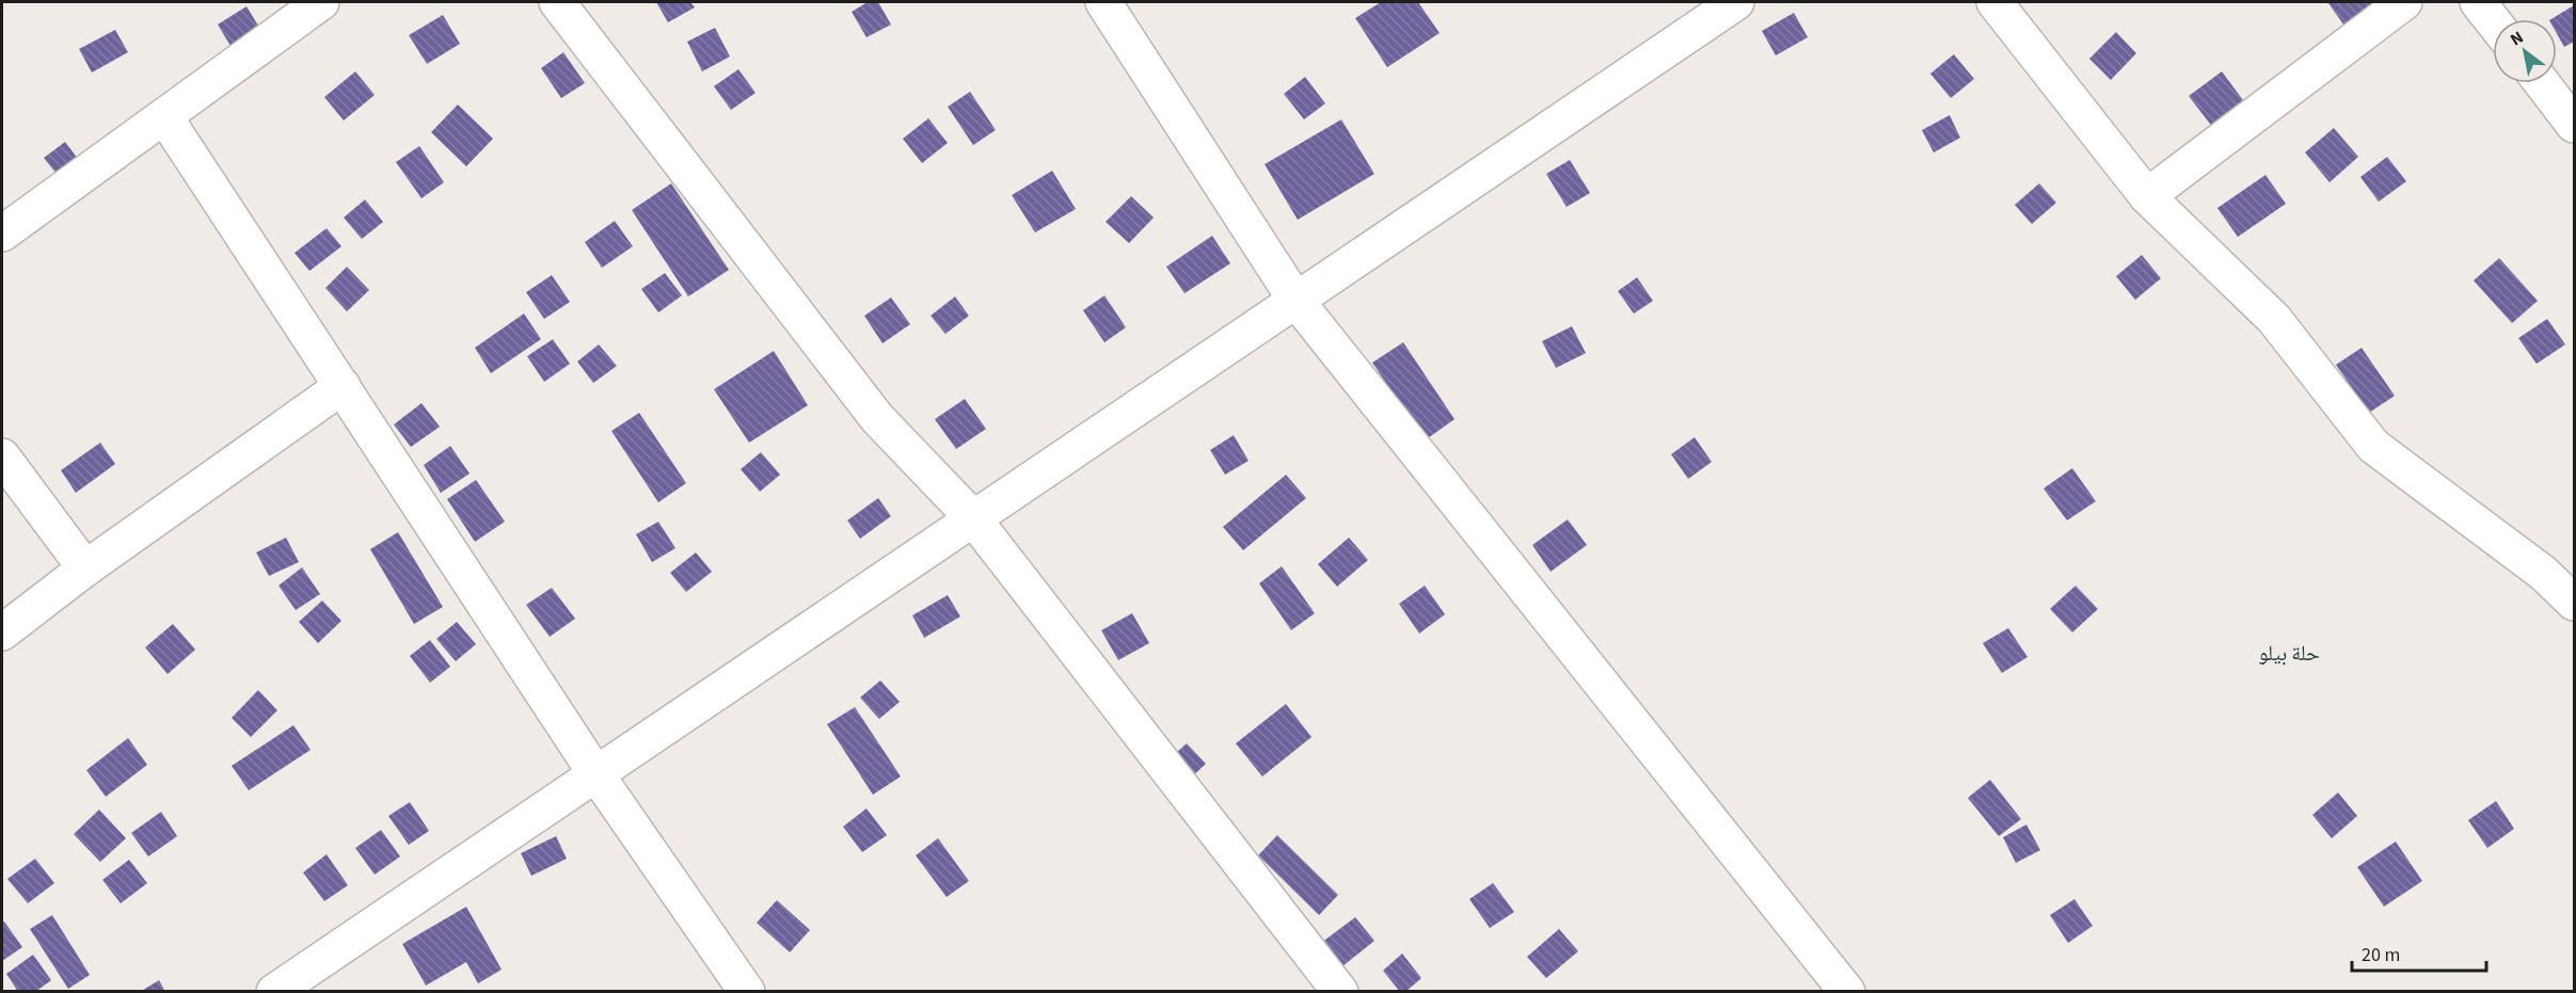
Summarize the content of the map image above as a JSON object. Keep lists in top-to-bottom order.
{
  "districts": ["حلة بيلو"],
  "scale_bar": "20 m",
  "north": "top left"
}
